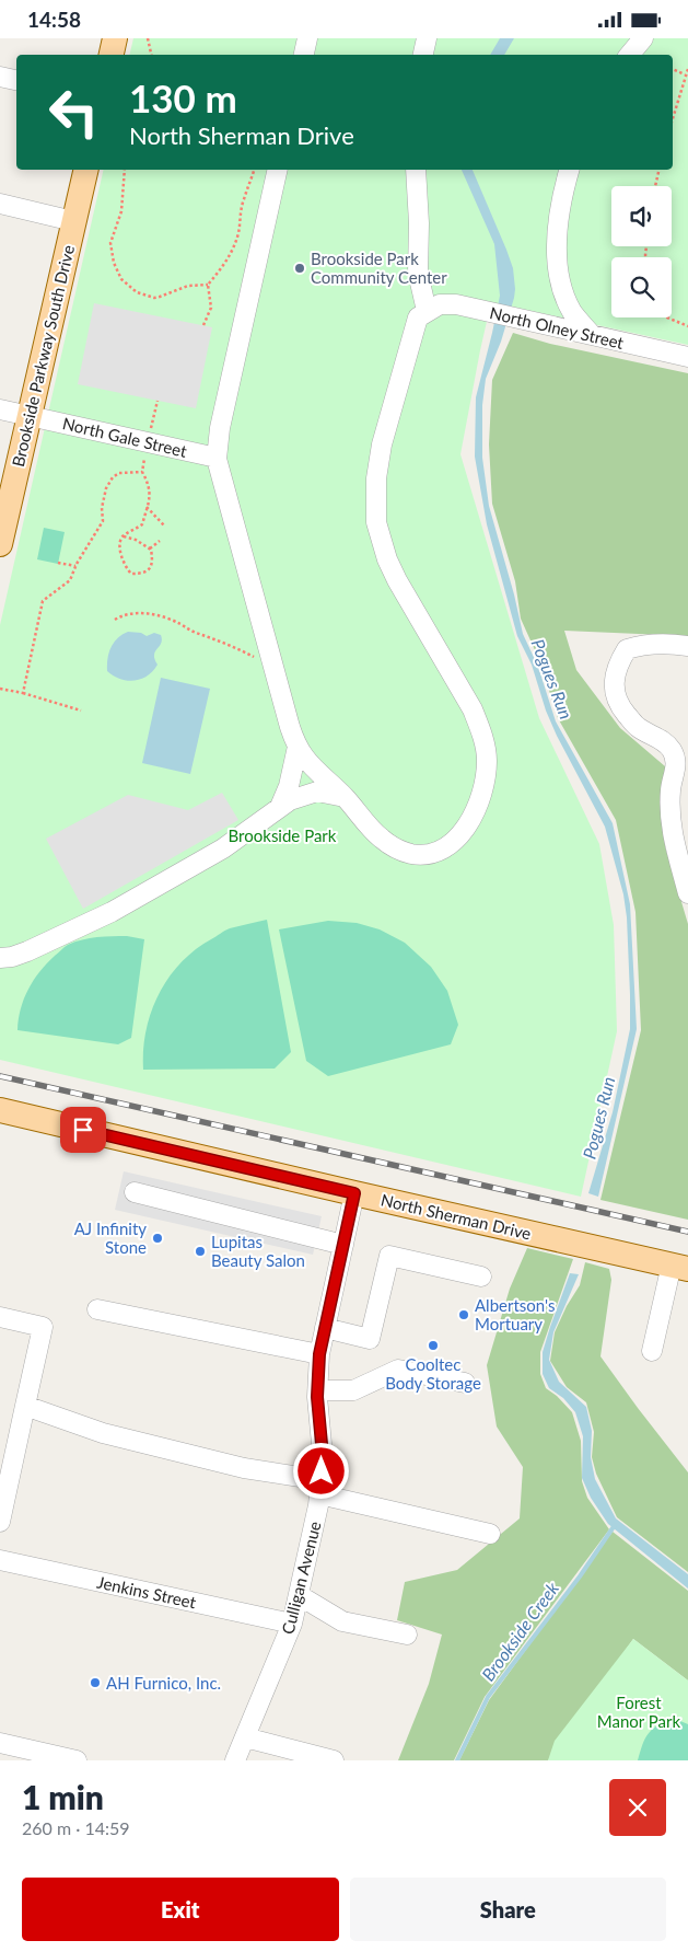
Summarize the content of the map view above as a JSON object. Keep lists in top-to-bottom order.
{
  "streets": {
    "main road": ["Brookside Parkway South Drive", "North Sherman Drive"],
    "street": [
      "North Olney Street",
      "North Gale Street",
      "Culligan Avenue",
      "Jenkins Street"
    ]
  },
  "crossings": [
    ["Brookside Parkway South Drive", "North Gale Street"],
    ["North Sherman Drive", "Culligan Avenue"],
    ["Culligan Avenue", "Jenkins Street"]
  ],
  "water": ["Pogues Run", "Brookside Creek"],
  "parks": ["Brookside Park", "Forest Manor Park"],
  "places": [
    "Brookside Park Community Center",
    "AJ Infinity Stone",
    "Lupitas Beauty Salon",
    "Albertson's Mortuary",
    "Cooltec Body Storage",
    "AH Furnico, Inc."
  ],
  "page": {
    "status": "14:58",
    "turn": ["130 m", "North Sherman Drive"],
    "heading": ["1 min", "260 m · 14:59"],
    "buttons": ["Exit", "Share"]
  }
}
